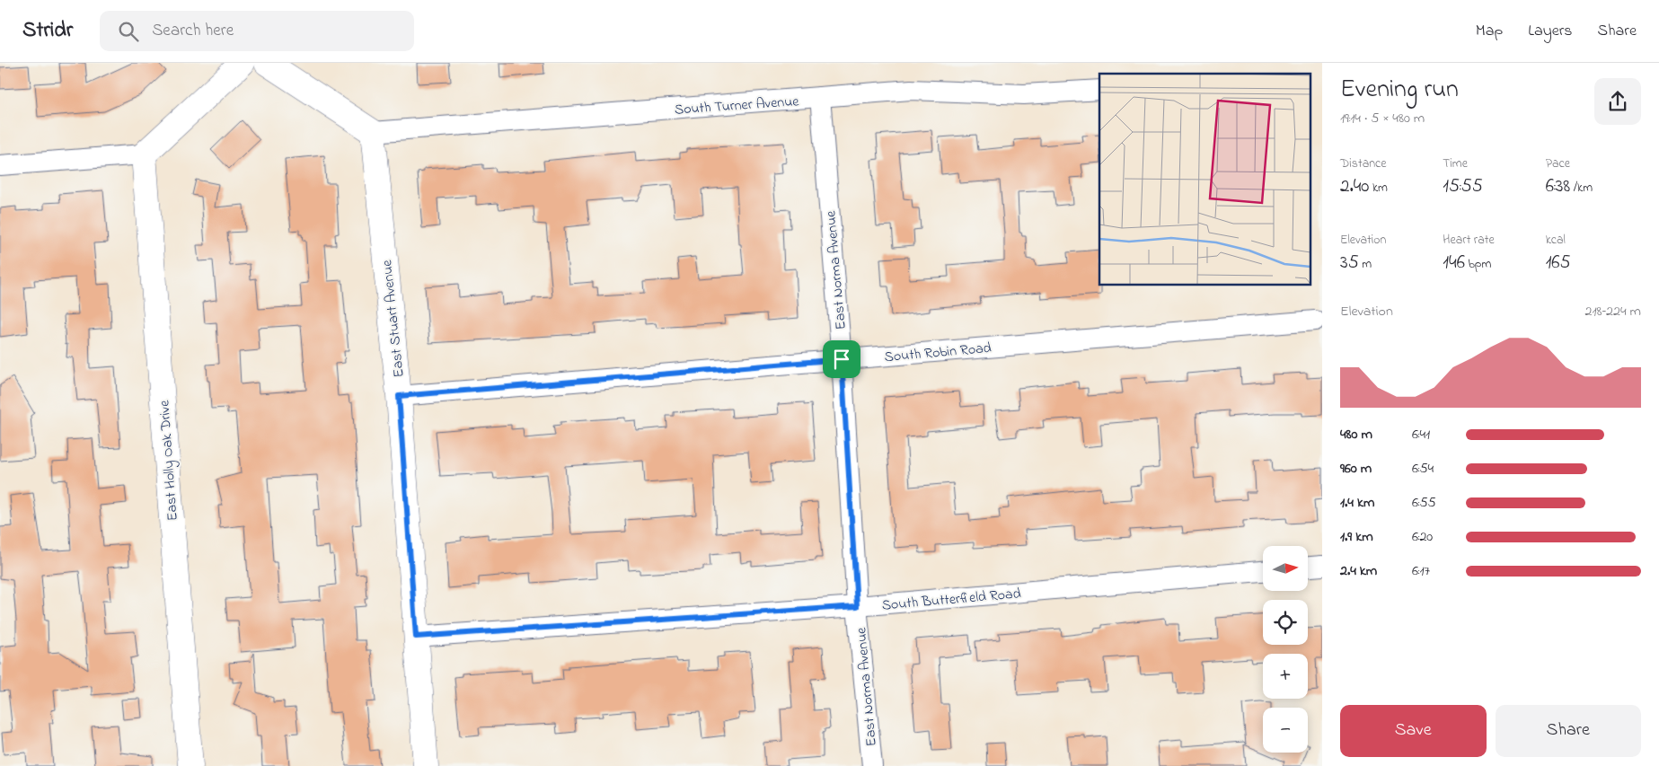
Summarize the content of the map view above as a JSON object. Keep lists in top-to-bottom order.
{
  "streets": {
    "street": [
      "South Turner Avenue",
      "East Norma Avenue",
      "East Stuart Avenue",
      "South Robin Road",
      "East Holly Oak Drive",
      "South Butterfield Road"
    ]
  },
  "crossings": [
    ["South Turner Avenue", "East Norma Avenue"],
    ["South Turner Avenue", "East Stuart Avenue"],
    ["East Norma Avenue", "South Robin Road"],
    ["East Norma Avenue", "South Butterfield Road"],
    ["East Stuart Avenue", "South Robin Road"],
    ["East Stuart Avenue", "South Butterfield Road"]
  ],
  "north": "right",
  "page": {
    "header": "Stridr",
    "search": "Search here",
    "nav": ["Map", "Layers", "Share"],
    "heading": ["Evening run", "19:14 · 5 × 480 m"],
    "stats": [
      ["Distance", "2.40 km"],
      ["Time", "15:55"],
      ["Pace", "6:38 /km"],
      ["Elevation", "35 m"],
      ["Heart rate", "146 bpm"],
      ["kcal", "165"]
    ],
    "chart": ["Elevation", "218–224 m"],
    "list": [
      {
        "name": "480 m",
        "note": "6:41"
      },
      {
        "name": "960 m",
        "note": "6:54"
      },
      {
        "name": "1.4 km",
        "note": "6:55"
      },
      {
        "name": "1.9 km",
        "note": "6:20"
      },
      {
        "name": "2.4 km",
        "note": "6:17"
      }
    ],
    "map_buttons": ["+", "−"],
    "buttons": ["Save", "Share"]
  }
}
